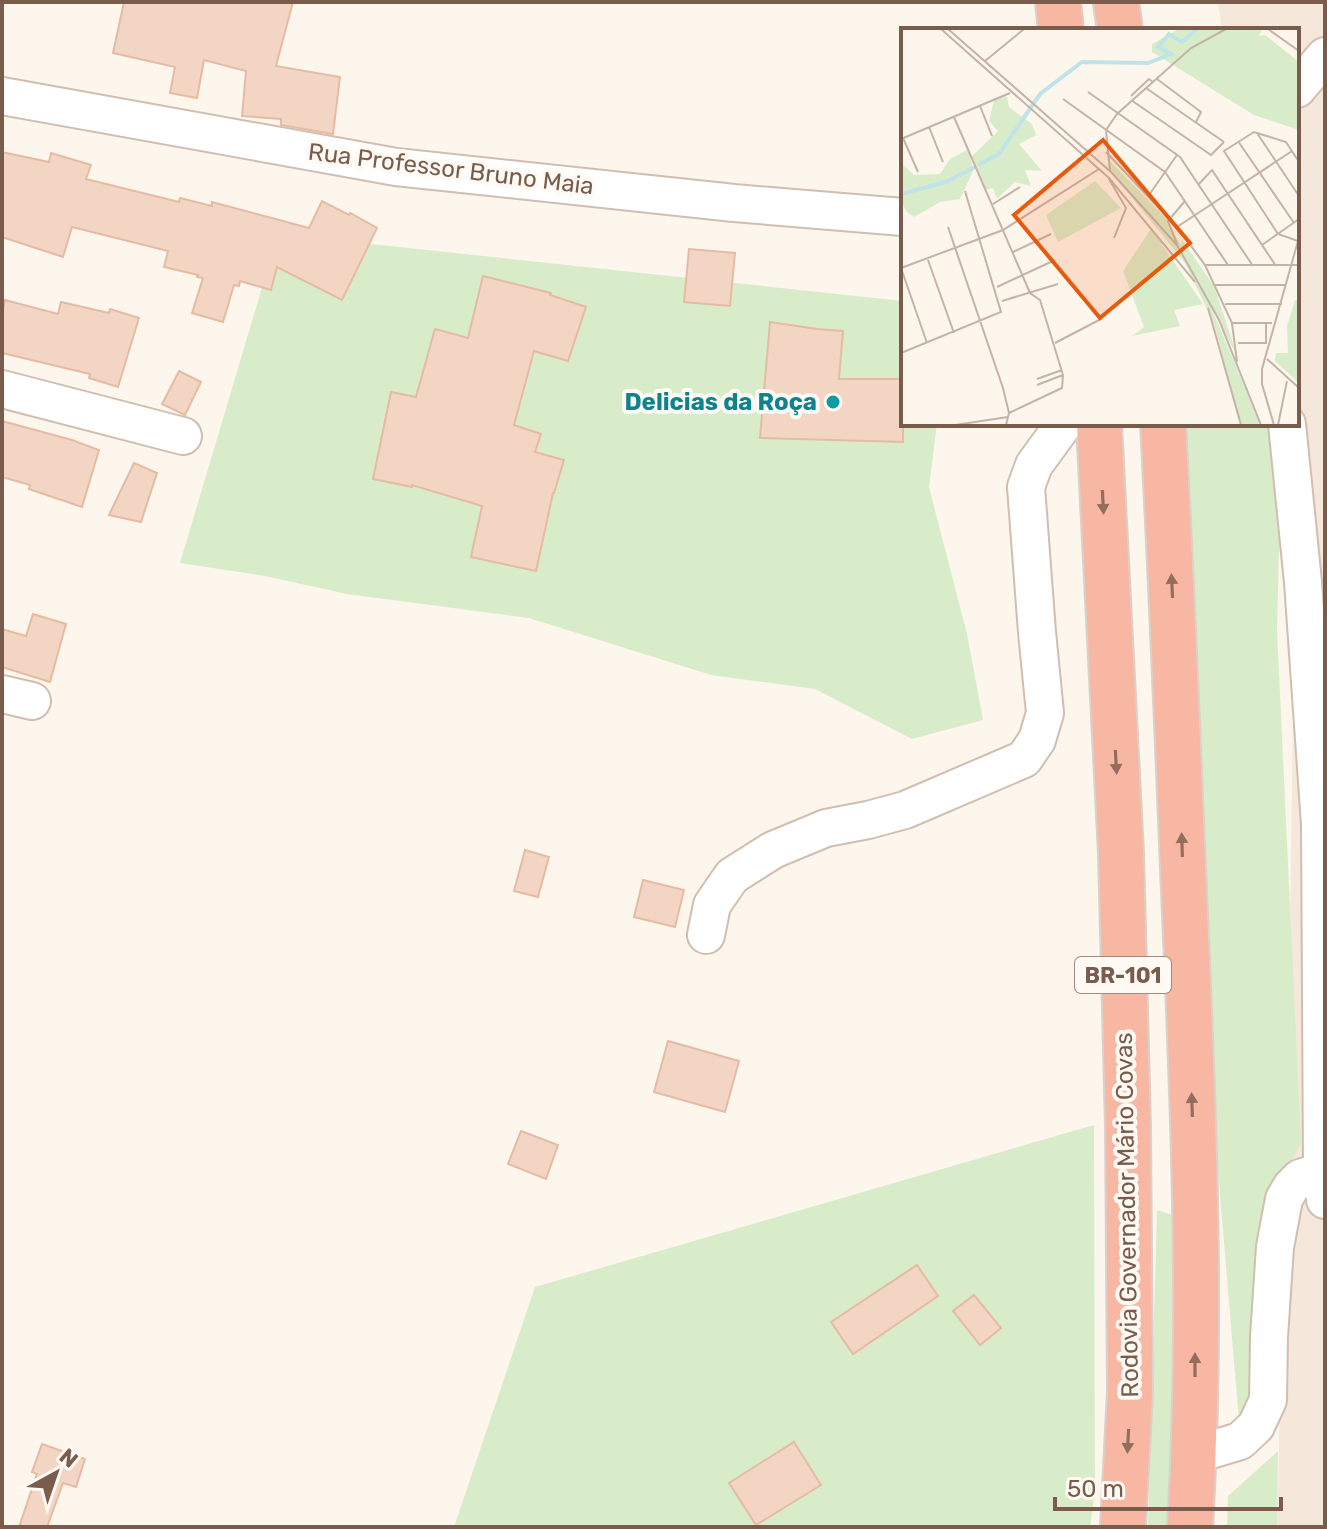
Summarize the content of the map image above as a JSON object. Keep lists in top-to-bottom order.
{
  "streets": {
    "highway": ["BR-101", "Rodovia Governador Mário Covas"],
    "street": ["Rua Professor Bruno Maia"]
  },
  "places": ["Delicias da Roça"],
  "scale_bar": "50 m",
  "north": "top right"
}
